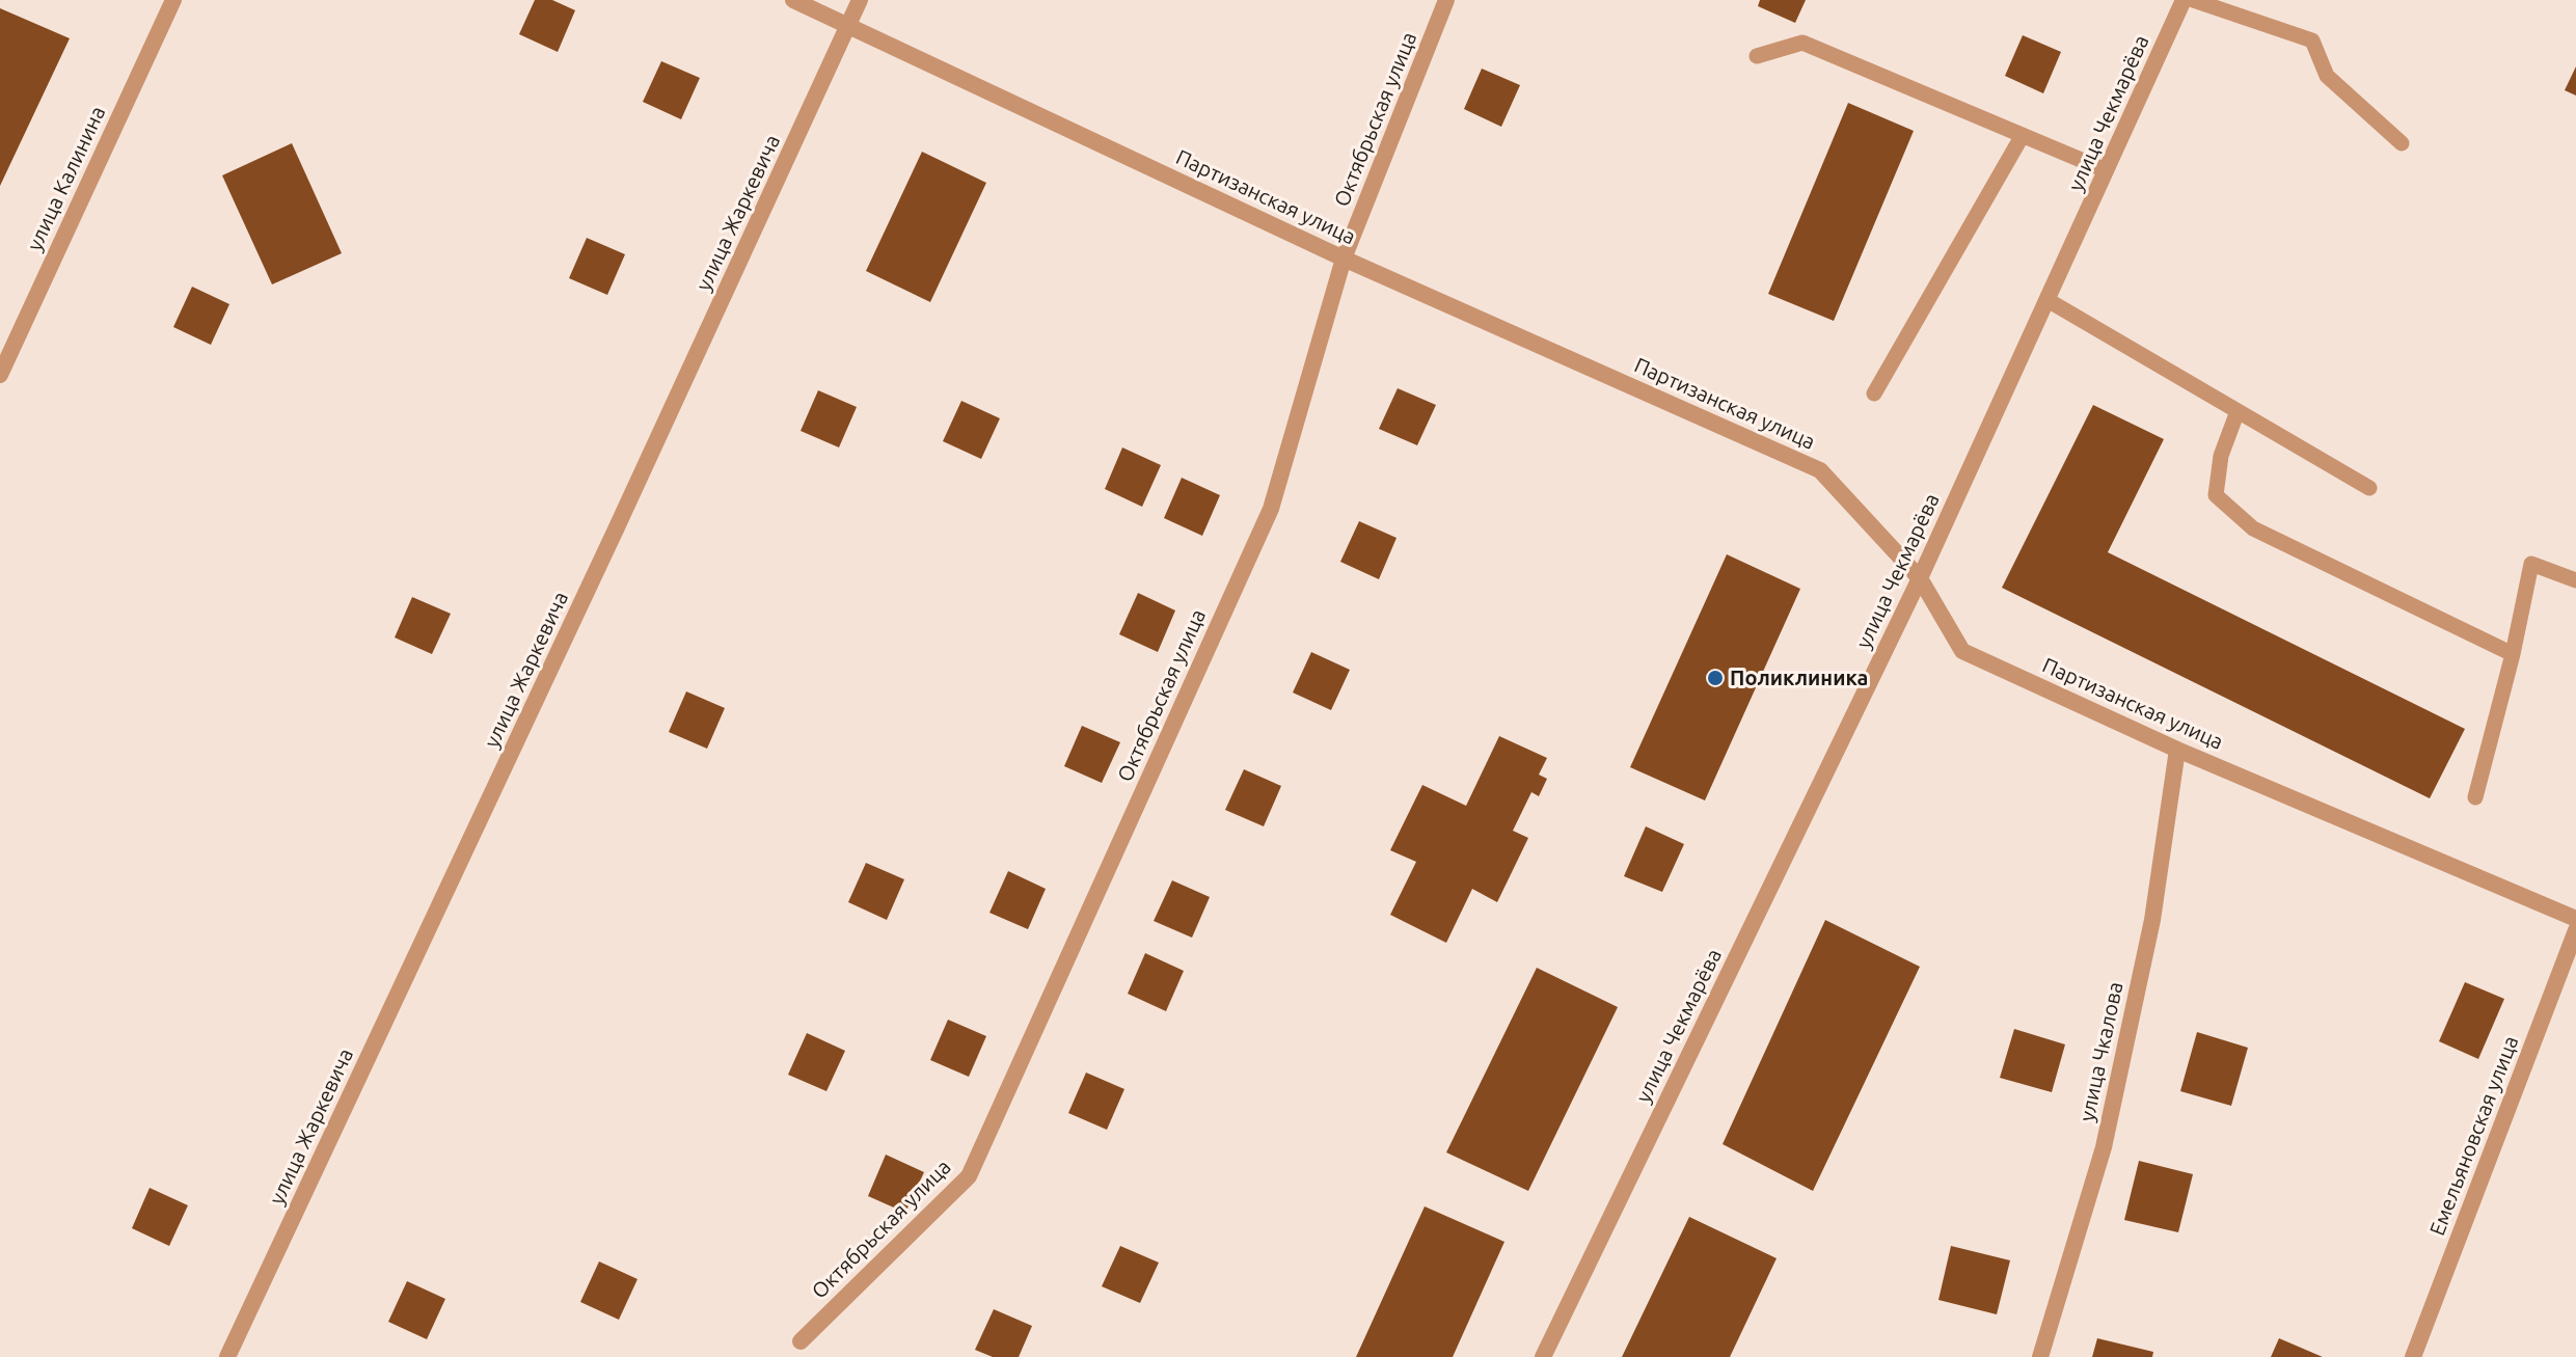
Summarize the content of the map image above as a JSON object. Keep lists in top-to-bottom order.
{
  "streets": {
    "street": [
      "улица Чекмарёва",
      "Октябрьская улица",
      "улица Калинина",
      "Партизанская улица",
      "улица Жаркевича",
      "улица Чкалова",
      "Емельяновская улица"
    ]
  },
  "crossings": [
    ["улица Чекмарёва", "Партизанская улица"],
    ["Октябрьская улица", "Партизанская улица"],
    ["Партизанская улица", "улица Жаркевича"],
    ["Партизанская улица", "улица Чкалова"]
  ],
  "places": ["Поликлиника"]
}
